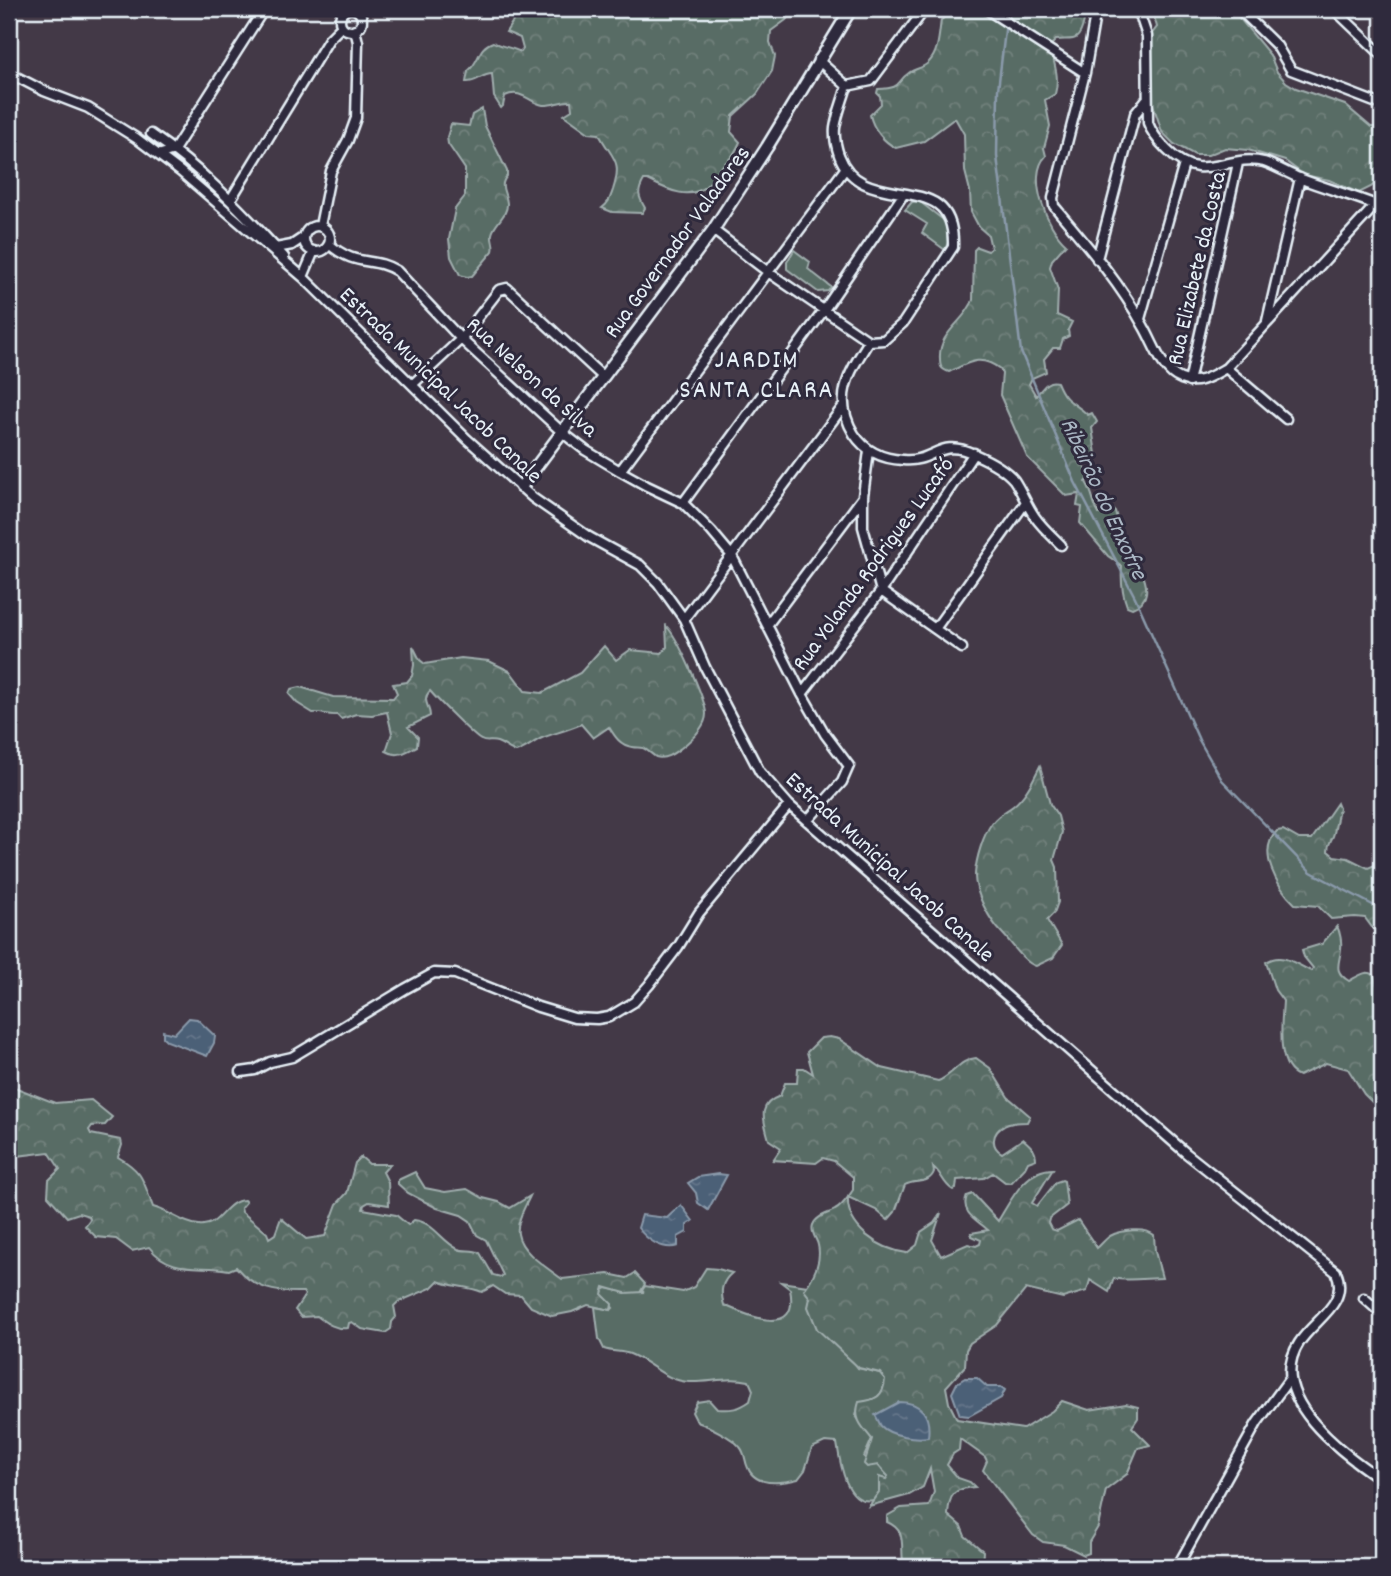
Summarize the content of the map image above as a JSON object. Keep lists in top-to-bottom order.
{
  "streets": {
    "street": [
      "Rua Governador Valadares",
      "Rua Elizabete da Costa",
      "Rua Nelson da Silva",
      "Estrada Municipal Jacob Canale",
      "Rua Yolanda Rodrigues Lucafó"
    ]
  },
  "crossings": [
    ["Rua Governador Valadares", "Rua Nelson da Silva"],
    ["Rua Governador Valadares", "Estrada Municipal Jacob Canale"],
    ["Rua Nelson da Silva", "Estrada Municipal Jacob Canale"],
    ["Rua Nelson da Silva", "Rua Yolanda Rodrigues Lucafó"]
  ],
  "districts": ["JARDIM SANTA CLARA"],
  "water": ["Ribeirão do Enxofre"]
}
